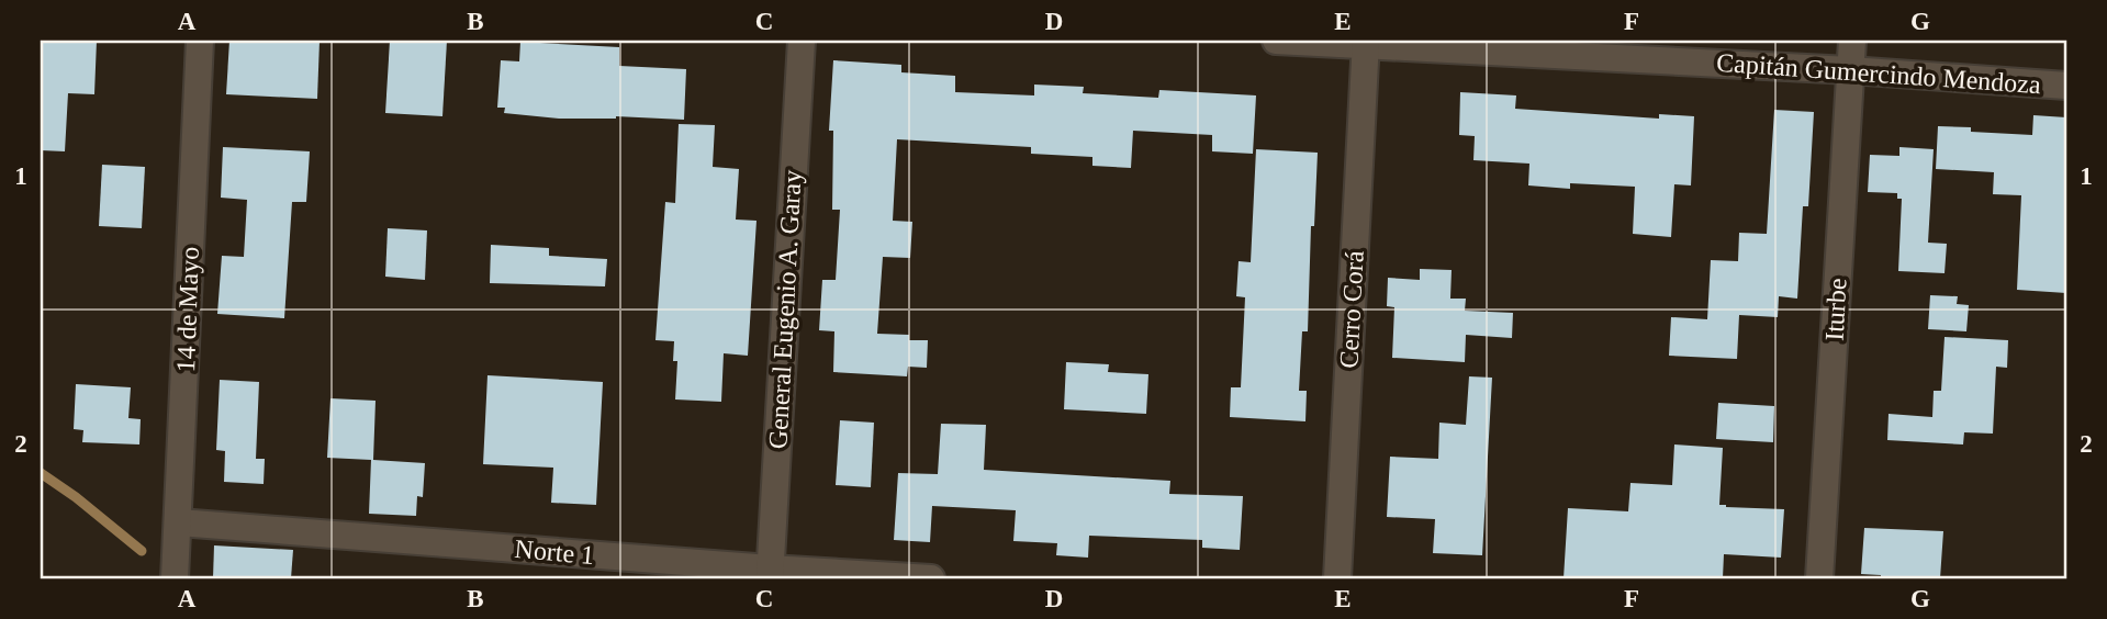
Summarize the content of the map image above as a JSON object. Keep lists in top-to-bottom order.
{
  "streets": {
    "street": [
      "Capitán Gumercindo Mendoza",
      "14 de Mayo",
      "General Eugenio A. Garay",
      "Cerro Corá",
      "Iturbe",
      "Norte 1"
    ]
  },
  "crossings": [
    ["Capitán Gumercindo Mendoza", "Cerro Corá"],
    ["Capitán Gumercindo Mendoza", "Iturbe"],
    ["14 de Mayo", "Norte 1"],
    ["General Eugenio A. Garay", "Norte 1"]
  ],
  "grid": {
    "columns": [
      "A",
      "B",
      "C",
      "D",
      "E",
      "F",
      "G"
    ],
    "rows": ["1", "2"]
  }
}
